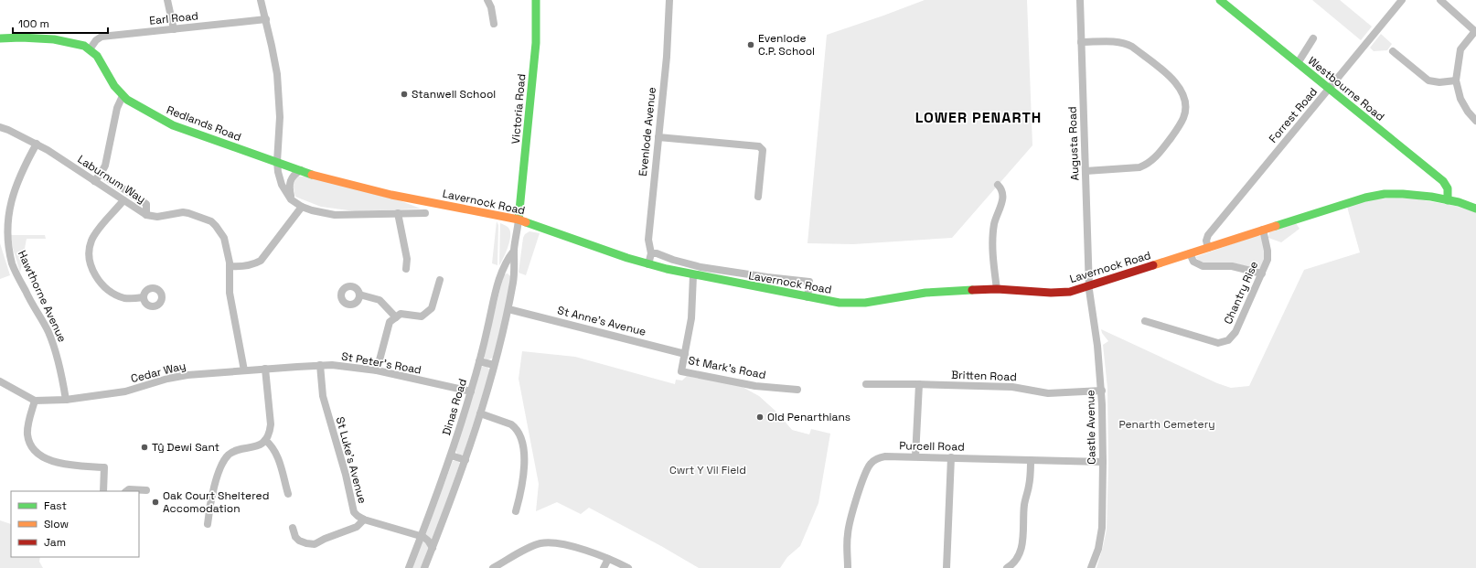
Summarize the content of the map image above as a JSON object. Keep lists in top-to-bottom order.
{
  "streets": {
    "main road": [
      "Westbourne Road",
      "Victoria Road",
      "Redlands Road",
      "Lavernock Road"
    ],
    "street": [
      "Earl Road",
      "Forrest Road",
      "Evenlode Avenue",
      "Augusta Road",
      "Laburnum Way",
      "Chantry Rise",
      "Hawthorne Avenue",
      "St Anne's Avenue",
      "St Peter's Road",
      "St Mark's Road",
      "Cedar Way",
      "Britten Road",
      "Dinas Road",
      "Castle Avenue",
      "Purcell Road",
      "St Luke's Avenue"
    ]
  },
  "crossings": [
    ["Earl Road", "Redlands Road"],
    ["Westbourne Road", "Forrest Road"],
    ["Westbourne Road", "Lavernock Road"],
    ["Victoria Road", "Lavernock Road"],
    ["Victoria Road", "Dinas Road"],
    ["Forrest Road", "Lavernock Road"],
    ["Redlands Road", "Lavernock Road"],
    ["Evenlode Avenue", "Lavernock Road"],
    ["Augusta Road", "Lavernock Road"],
    ["Augusta Road", "Castle Avenue"],
    ["Laburnum Way", "Hawthorne Avenue"],
    ["Lavernock Road", "Chantry Rise"],
    ["Lavernock Road", "St Mark's Road"],
    ["Lavernock Road", "Dinas Road"],
    ["Lavernock Road", "Castle Avenue"],
    ["Hawthorne Avenue", "Cedar Way"],
    ["St Anne's Avenue", "St Mark's Road"],
    ["St Peter's Road", "Cedar Way"],
    ["St Peter's Road", "Dinas Road"],
    ["St Peter's Road", "St Luke's Avenue"],
    ["Britten Road", "Castle Avenue"],
    ["Dinas Road", "St Luke's Avenue"],
    ["Castle Avenue", "Purcell Road"]
  ],
  "districts": ["LOWER PENARTH"],
  "parks": ["Penarth Cemetery", "Cwrt Y Vil Field"],
  "places": [
    "Evenlode C.P. School",
    "Stanwell School",
    "Old Penarthians",
    "Tŷ Dewi Sant",
    "Oak Court Sheltered Accomodation"
  ],
  "legend": ["Fast", "Slow", "Jam"],
  "scale_bar": "100 m"
}
